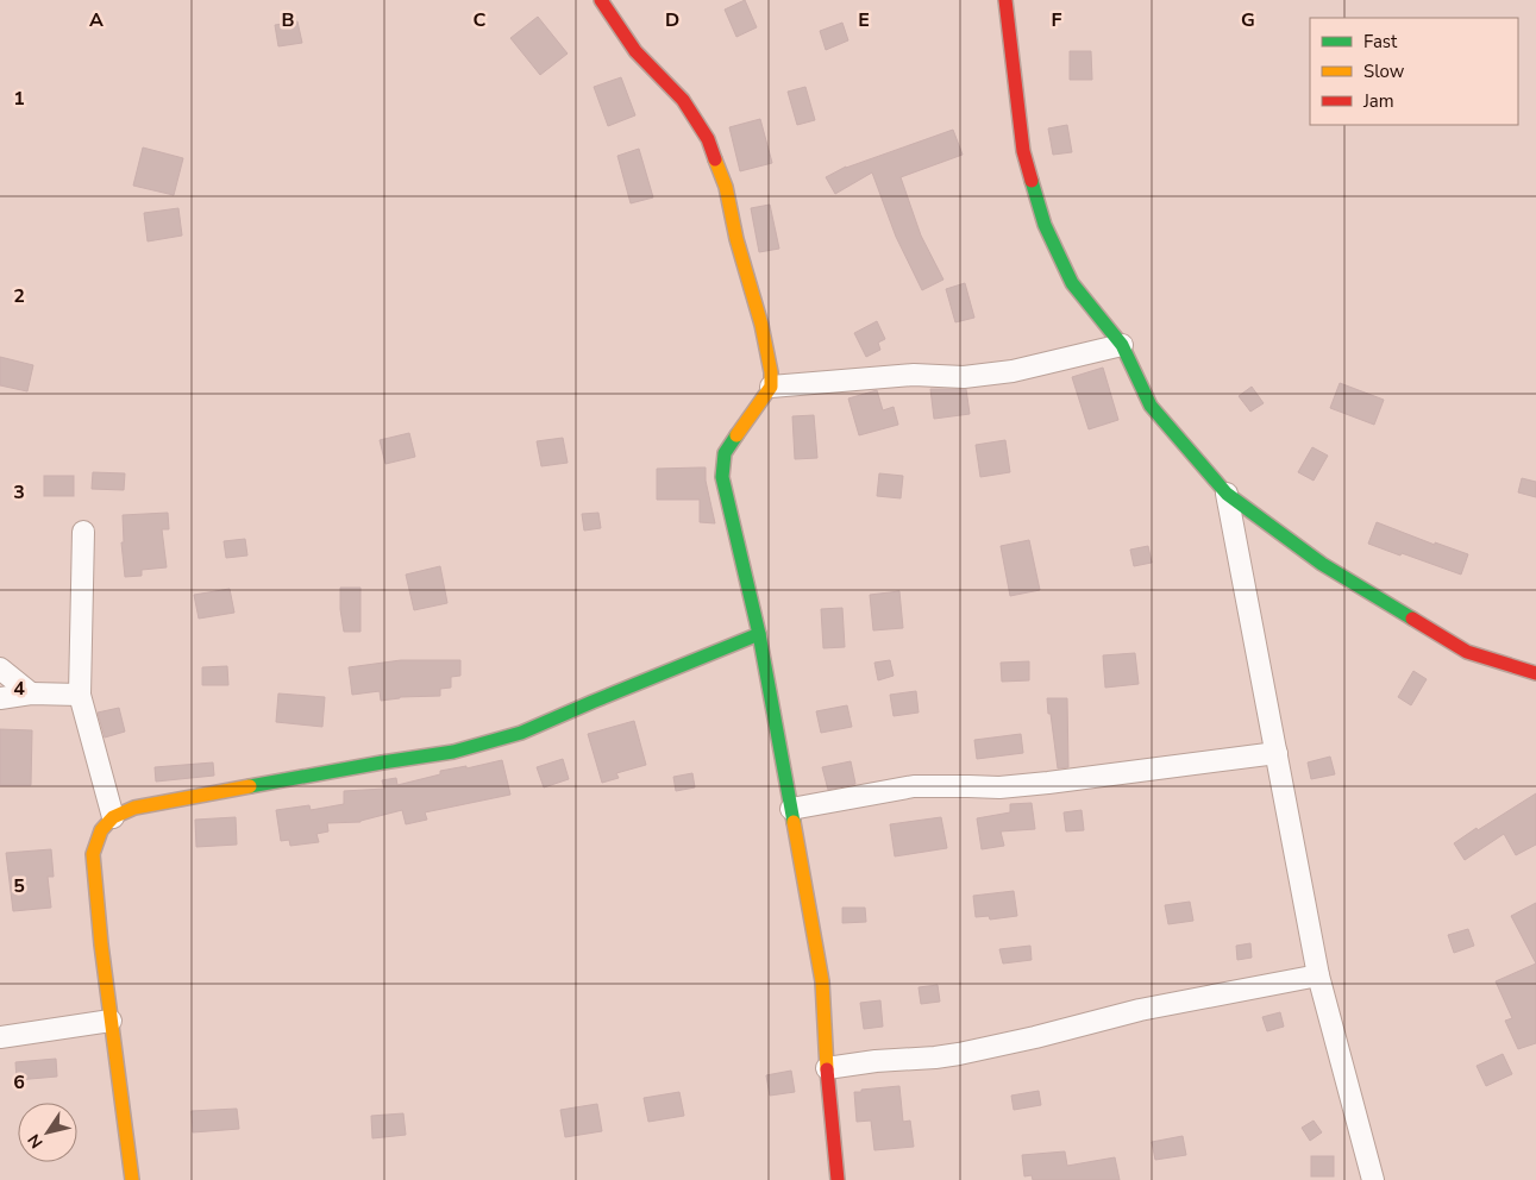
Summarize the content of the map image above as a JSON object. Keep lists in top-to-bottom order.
{
  "legend": ["Fast", "Slow", "Jam"],
  "north": "bottom left",
  "grid": {
    "columns": [
      "A",
      "B",
      "C",
      "D",
      "E",
      "F",
      "G"
    ],
    "rows": [
      "1",
      "2",
      "3",
      "4",
      "5",
      "6"
    ]
  }
}
